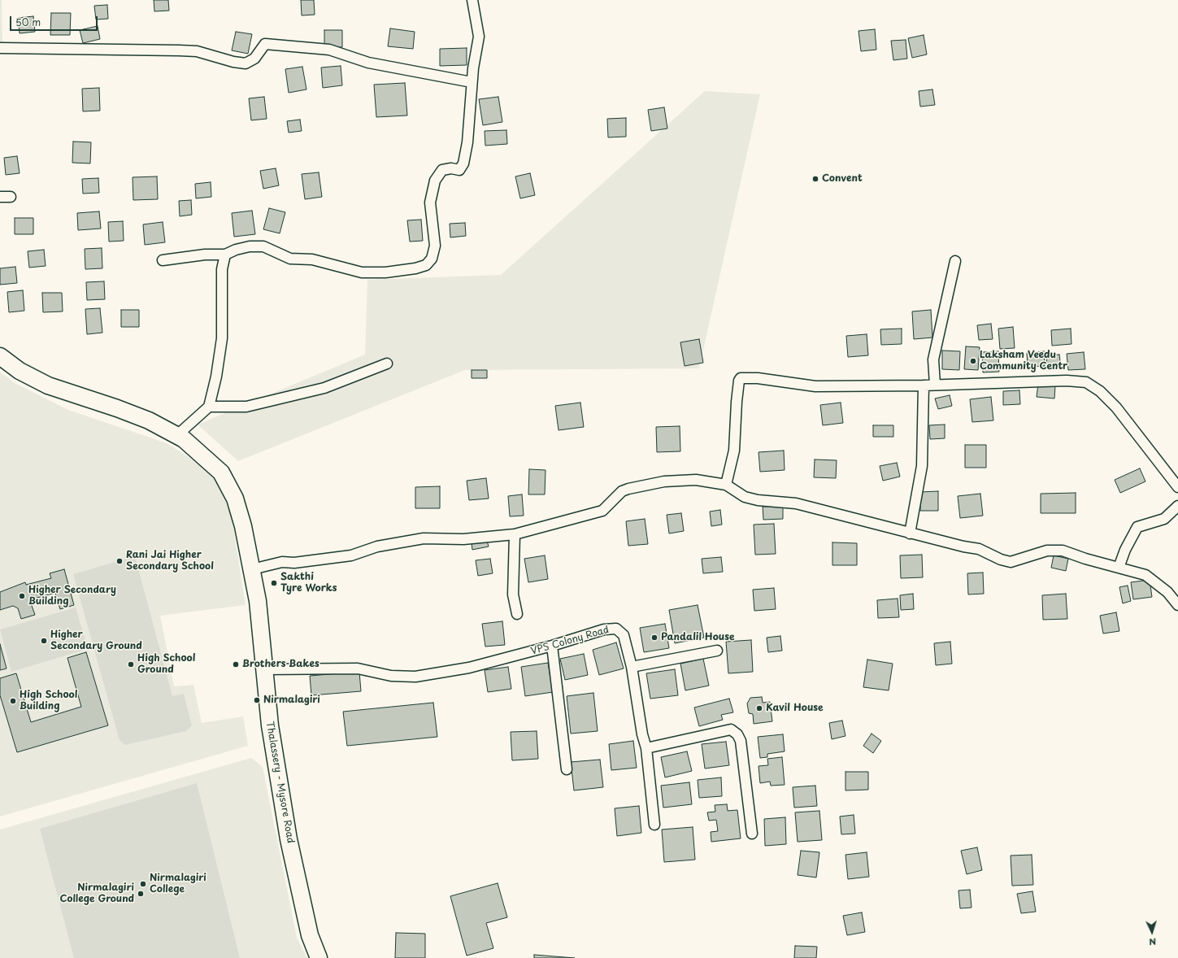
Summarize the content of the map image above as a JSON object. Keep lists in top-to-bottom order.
{
  "streets": {
    "main road": ["Thalassery - Mysore Road"],
    "street": ["VPS Colony Road"]
  },
  "crossings": [
    ["VPS Colony Road", "Thalassery - Mysore Road"]
  ],
  "places": [
    "Convent",
    "Laksham Veedu Community Centr",
    "Rani Jai Higher Secondary School",
    "Sakthi Tyre Works",
    "Higher Secondary Building",
    "Pandalil House",
    "Higher Secondary Ground",
    "High School Ground",
    "Brothers Bakes",
    "Nirmalagiri",
    "High School Building",
    "Kavil House",
    "Nirmalagiri College",
    "Nirmalagiri College Ground"
  ],
  "scale_bar": "50 m",
  "north": "bottom"
}
